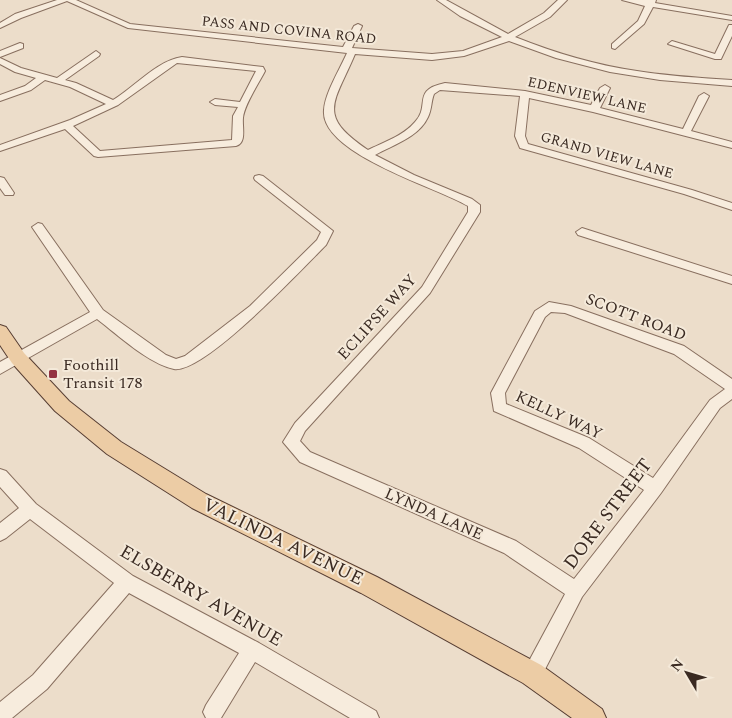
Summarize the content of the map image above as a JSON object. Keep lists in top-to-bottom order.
{
  "streets": {
    "main road": ["VALINDA AVENUE"],
    "street": [
      "PASS AND COVINA ROAD",
      "EDENVIEW LANE",
      "GRAND VIEW LANE",
      "ECLIPSE WAY",
      "SCOTT ROAD",
      "KELLY WAY",
      "LYNDA LANE",
      "DORE STREET",
      "ELSBERRY AVENUE"
    ]
  },
  "crossings": [
    ["EDENVIEW LANE", "GRAND VIEW LANE"],
    ["ECLIPSE WAY", "LYNDA LANE"],
    ["SCOTT ROAD", "KELLY WAY"],
    ["KELLY WAY", "DORE STREET"],
    ["LYNDA LANE", "DORE STREET"],
    ["DORE STREET", "VALINDA AVENUE"]
  ],
  "places": {
    "transit": ["Foothill Transit 178"]
  },
  "north": "top left"
}
